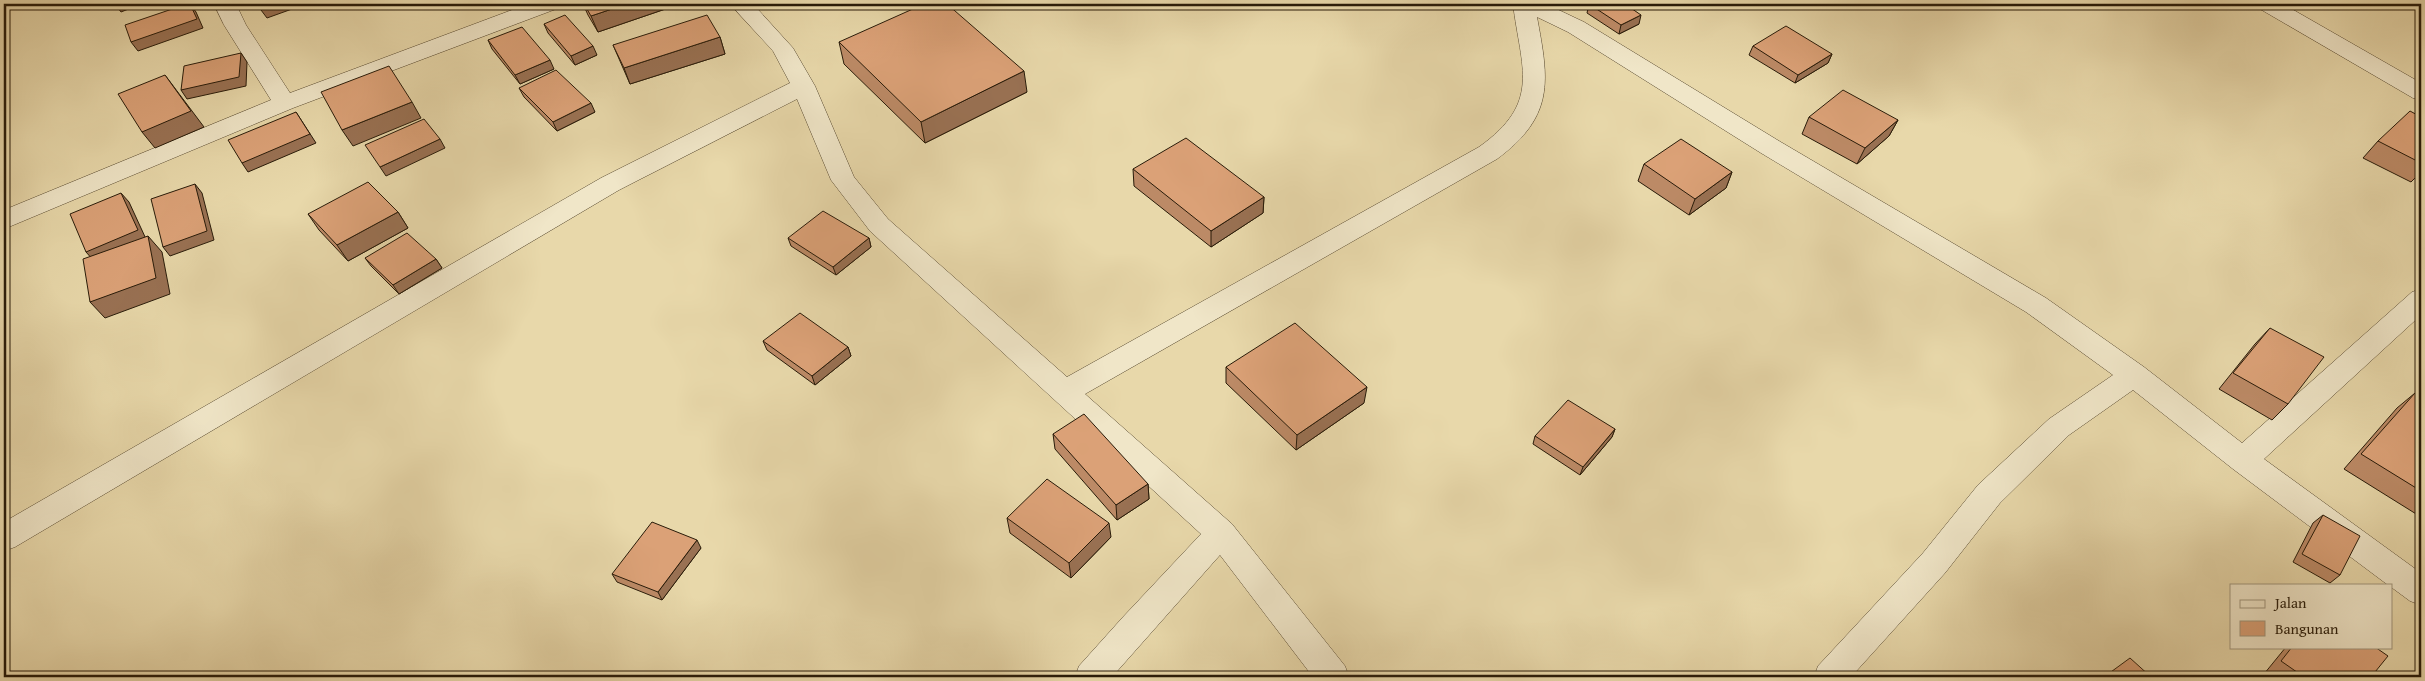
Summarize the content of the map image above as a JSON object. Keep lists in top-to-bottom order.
{
  "legend": ["Jalan", "Bangunan"]
}
